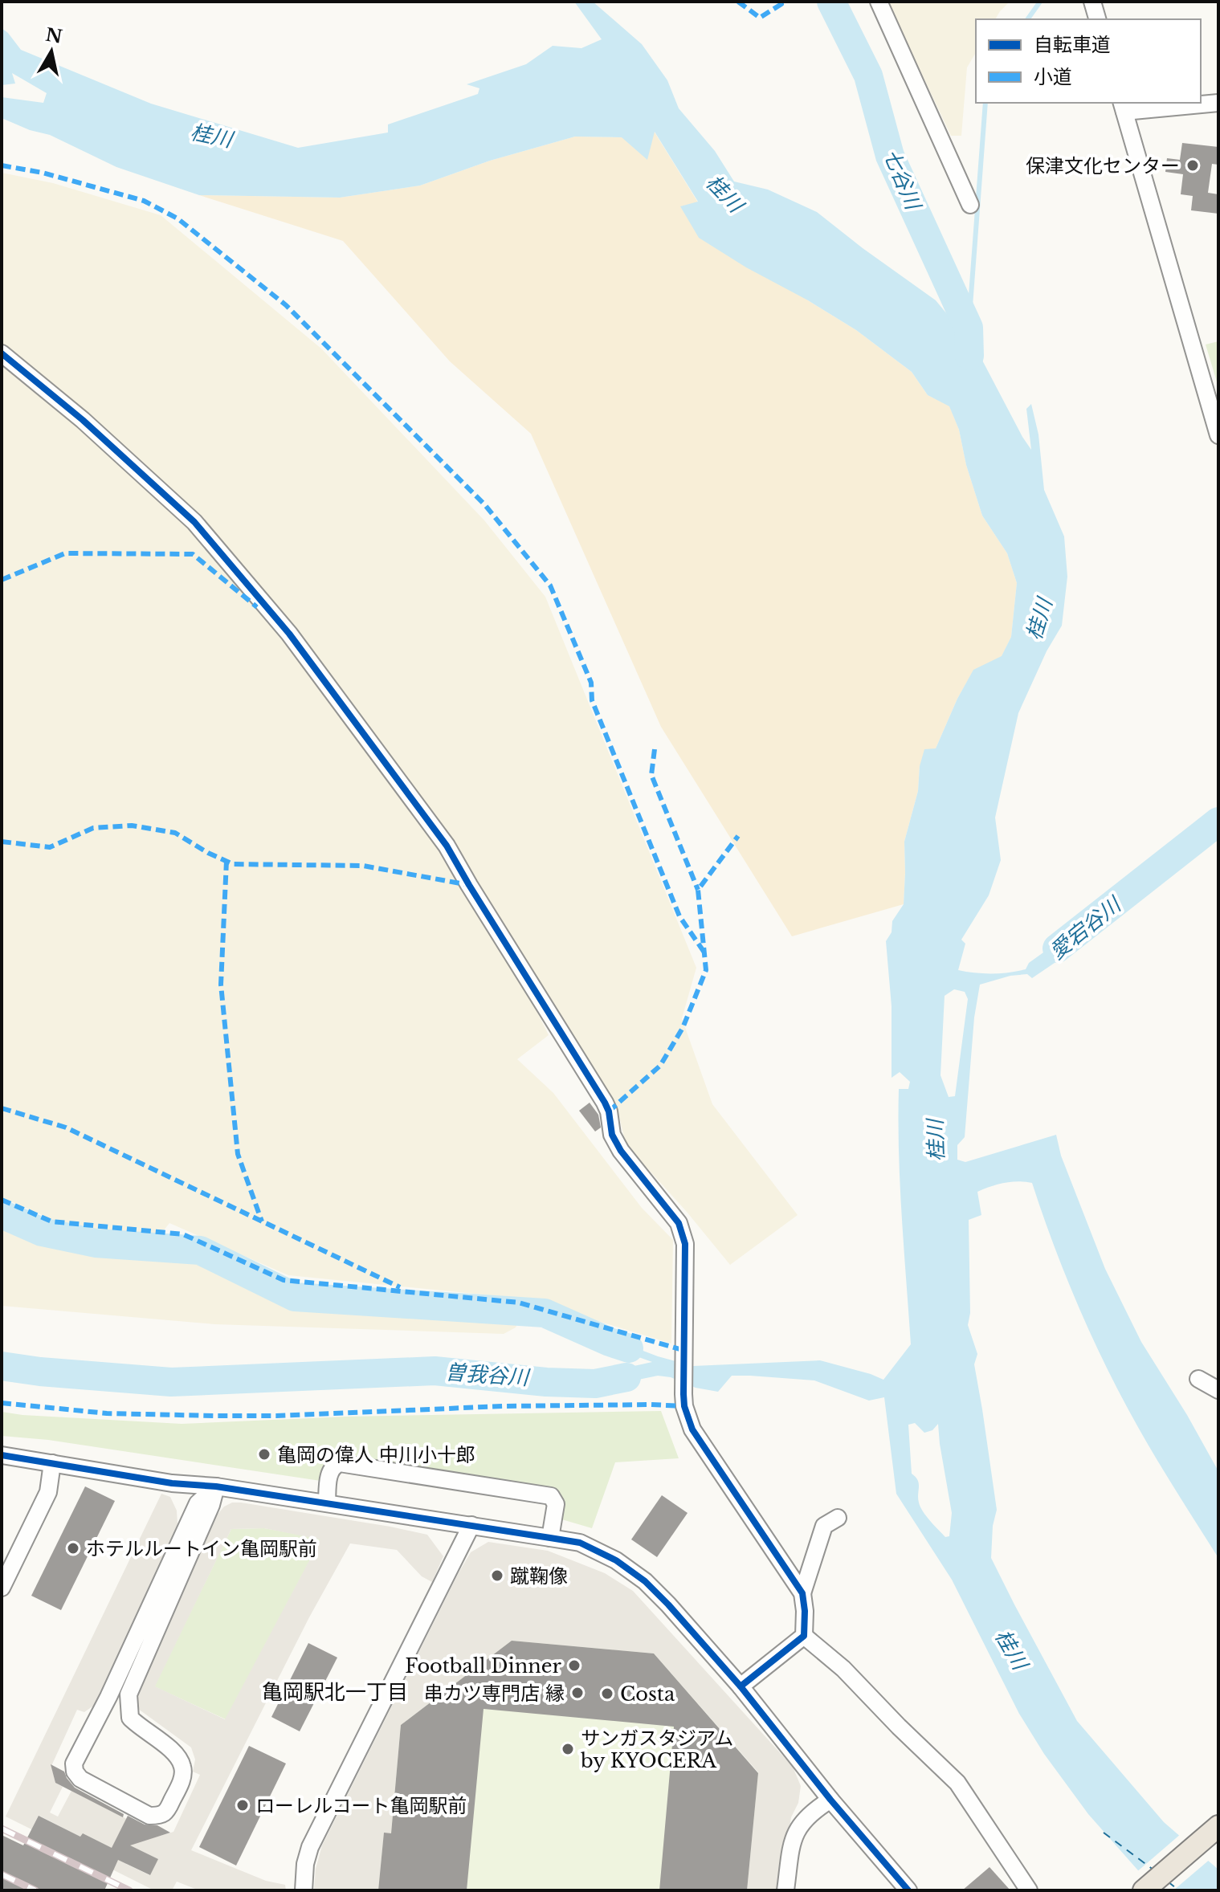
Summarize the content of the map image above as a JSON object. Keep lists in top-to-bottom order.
{
  "districts": ["亀岡駅北一丁目"],
  "water": [
    "桂川",
    "七谷川",
    "愛宕谷川",
    "曽我谷川"
  ],
  "places": [
    "保津文化センター",
    "亀岡の偉人 中川小十郎",
    "ホテルルートイン亀岡駅前",
    "蹴鞠像",
    "Football Dinner",
    "串カツ専門店 縁",
    "Costa",
    "サンガスタジアム by KYOCERA",
    "ローレルコート亀岡駅前"
  ],
  "legend": ["自転車道", "小道"],
  "north": "top"
}
